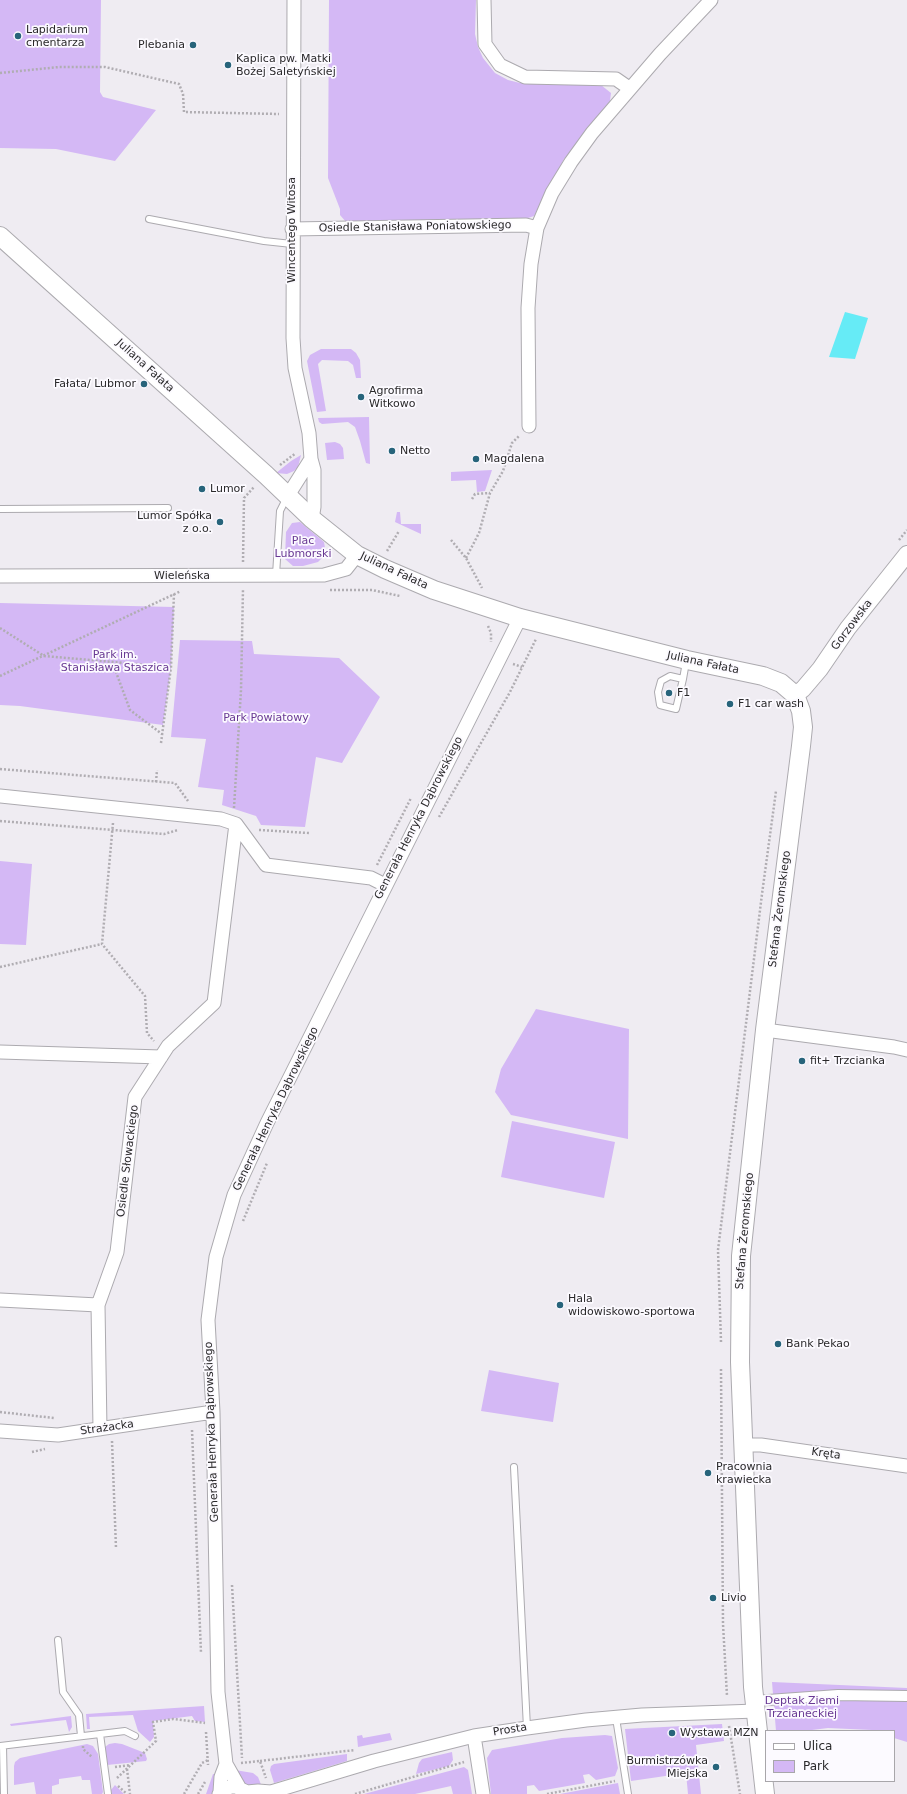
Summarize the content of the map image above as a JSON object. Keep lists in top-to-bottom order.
{
  "streets": {
    "main road": ["Juliana Fałata", "Stefana Żeromskiego"],
    "street": [
      "Osiedle Stanisława Poniatowskiego",
      "Wincentego Witosa",
      "Wieleńska",
      "Gorzowska",
      "Generała Henryka Dąbrowskiego",
      "Osiedle Słowackiego",
      "Strażacka",
      "Kręta",
      "Prosta"
    ]
  },
  "crossings": [
    ["Osiedle Stanisława Poniatowskiego", "Wincentego Witosa"],
    ["Wincentego Witosa", "Juliana Fałata"],
    ["Juliana Fałata", "Wieleńska"],
    ["Juliana Fałata", "Gorzowska"],
    ["Juliana Fałata", "Generała Henryka Dąbrowskiego"],
    ["Juliana Fałata", "Stefana Żeromskiego"],
    ["Gorzowska", "Stefana Żeromskiego"],
    ["Generała Henryka Dąbrowskiego", "Strażacka"],
    ["Generała Henryka Dąbrowskiego", "Prosta"],
    ["Stefana Żeromskiego", "Kręta"],
    ["Stefana Żeromskiego", "Prosta"],
    ["Osiedle Słowackiego", "Strażacka"]
  ],
  "parks": [
    "Plac Lubmorski",
    "Park im. Stanisława Staszica",
    "Park Powiatowy",
    "Deptak Ziemi Trzcianeckiej"
  ],
  "places": [
    "Lapidarium cmentarza",
    "Plebania",
    "Kaplica pw. Matki Bożej Saletyńskiej",
    "Fałata/ Lubmor",
    "Agrofirma Witkowo",
    "Netto",
    "Magdalena",
    "Lumor",
    "Lumor Spółka z o.o.",
    "F1",
    "F1 car wash",
    "fit+ Trzcianka",
    "Hala widowiskowo-sportowa",
    "Bank Pekao",
    "Pracownia krawiecka",
    "Livio",
    "Wystawa MZN",
    "Burmistrzówka Miejska"
  ],
  "legend": ["Ulica", "Park"]
}
